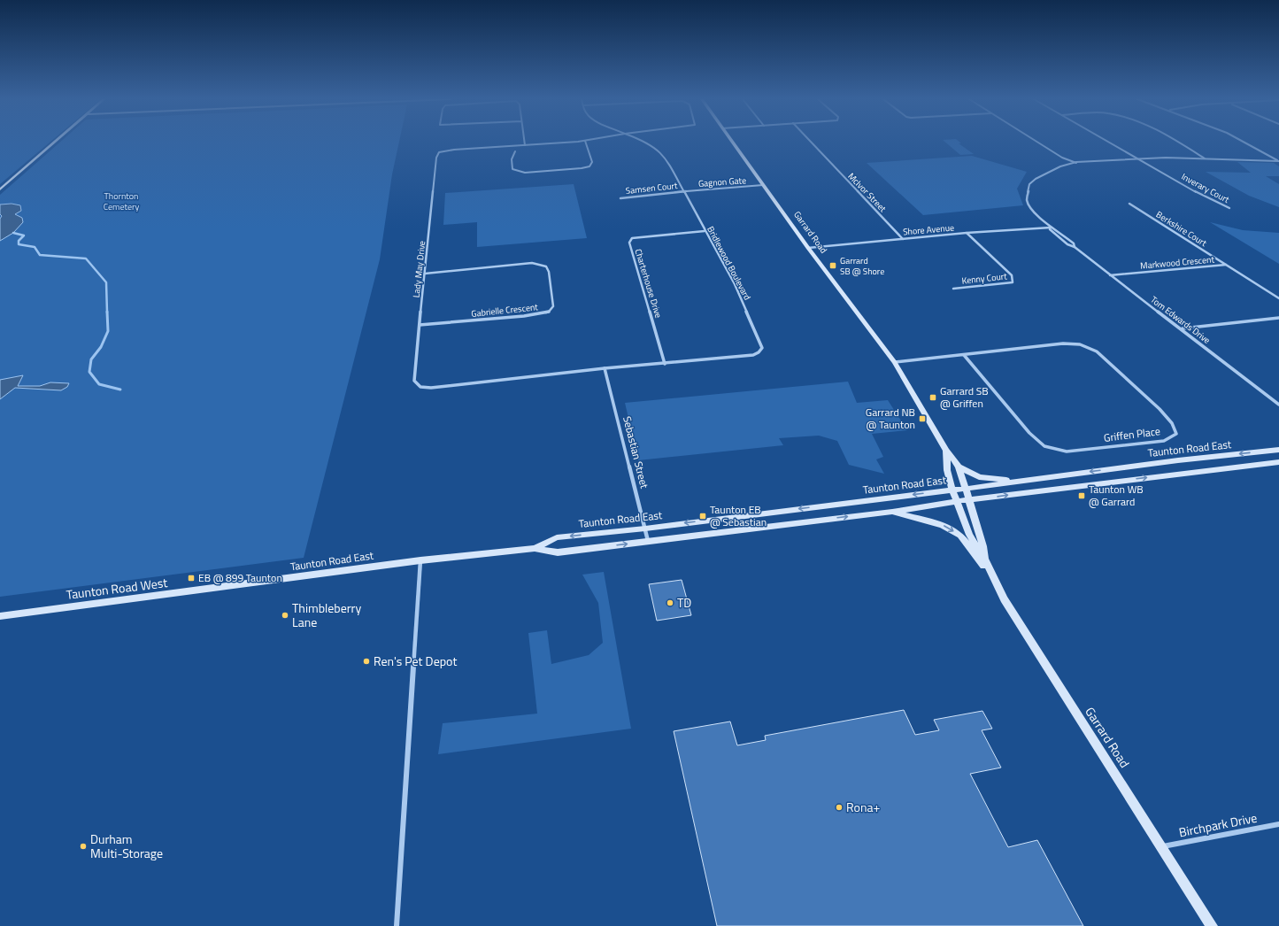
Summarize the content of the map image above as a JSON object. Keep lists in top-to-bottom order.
{
  "streets": {
    "main road": ["Garrard Road", "Taunton Road East", "Taunton Road West"],
    "street": [
      "Gagnon Gate",
      "Samsen Court",
      "Inverary Court",
      "McIvor Street",
      "Berkshire Court",
      "Shore Avenue",
      "Markwood Crescent",
      "Bridlewood Boulevard",
      "Lady May Drive",
      "Kenny Court",
      "Charterhouse Drive",
      "Gabrielle Crescent",
      "Tom Edwards Drive",
      "Griffen Place",
      "Sebastian Street",
      "Birchpark Drive"
    ]
  },
  "crossings": [
    ["Gagnon Gate", "Samsen Court"],
    ["Gagnon Gate", "Garrard Road"],
    ["Gagnon Gate", "Bridlewood Boulevard"],
    ["Samsen Court", "Bridlewood Boulevard"],
    ["Inverary Court", "Tom Edwards Drive"],
    ["McIvor Street", "Shore Avenue"],
    ["Berkshire Court", "Markwood Crescent"],
    ["Shore Avenue", "Garrard Road"],
    ["Shore Avenue", "Kenny Court"],
    ["Shore Avenue", "Tom Edwards Drive"],
    ["Garrard Road", "Griffen Place"],
    ["Garrard Road", "Taunton Road East"],
    ["Garrard Road", "Birchpark Drive"],
    ["Markwood Crescent", "Tom Edwards Drive"],
    ["Bridlewood Boulevard", "Lady May Drive"],
    ["Bridlewood Boulevard", "Charterhouse Drive"],
    ["Bridlewood Boulevard", "Sebastian Street"],
    ["Lady May Drive", "Gabrielle Crescent"],
    ["Lady May Drive", "Sebastian Street"],
    ["Taunton Road East", "Sebastian Street"],
    ["Taunton Road East", "Taunton Road West"]
  ],
  "parks": ["Thornton Cemetery"],
  "places": {
    "transit": [
      "Garrard SB @ Shore",
      "Garrard SB @ Griffen",
      "Garrard NB @ Taunton",
      "Taunton WB @ Garrard",
      "Taunton EB @ Sebastian",
      "EB @ 899 Taunton"
    ],
    "other": [
      "TD",
      "Thimbleberry Lane",
      "Ren's Pet Depot",
      "Rona+",
      "Durham Multi-Storage"
    ]
  }
}
